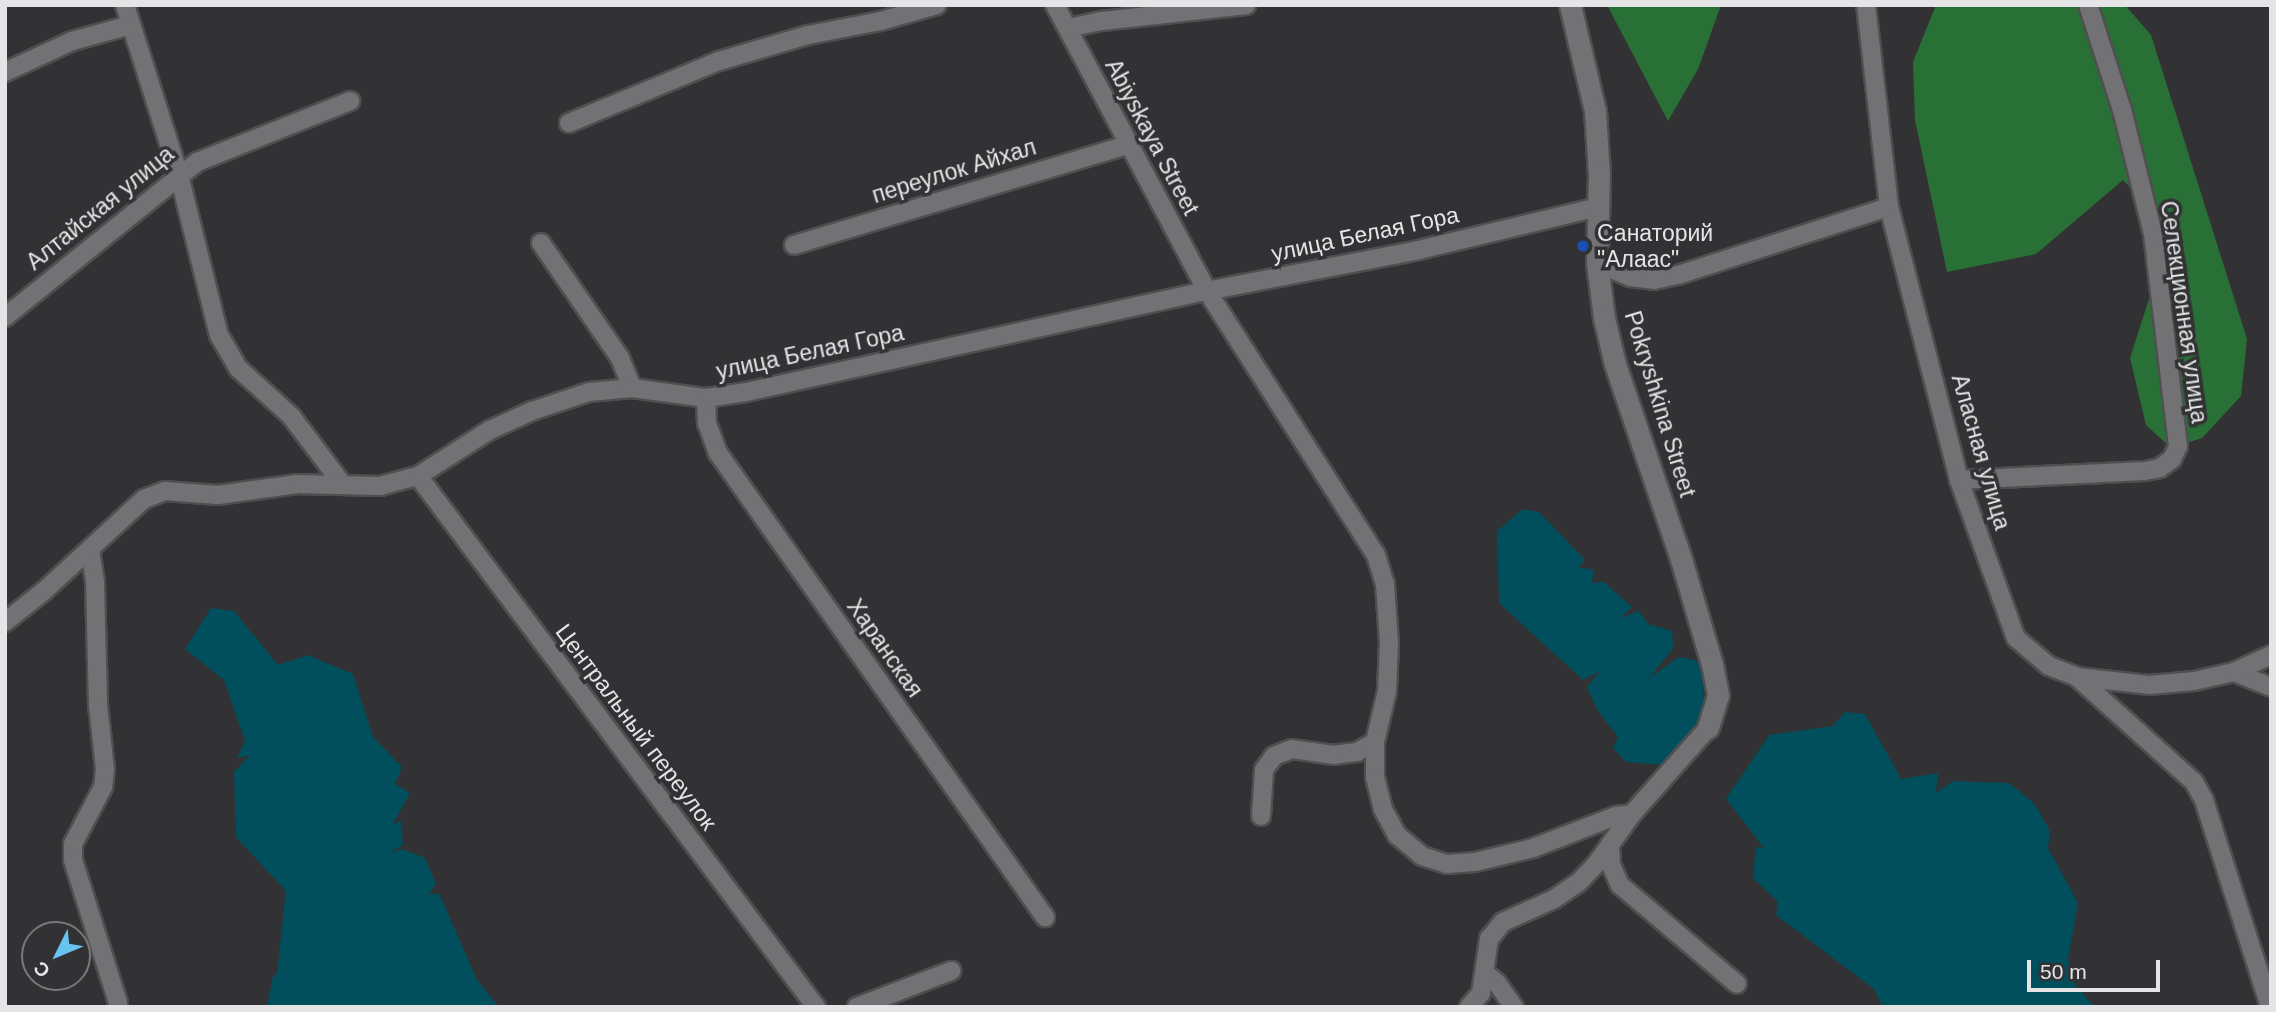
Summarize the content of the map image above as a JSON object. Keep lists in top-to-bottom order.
{
  "streets": {
    "street": [
      "Abiyskaya Street",
      "переулок Айхал",
      "Алтайская улица",
      "улица Белая Гора",
      "Селекционная улица",
      "Pokryshkina Street",
      "Аласная улица",
      "Харанская",
      "Центральный переулок"
    ]
  },
  "crossings": [
    ["Abiyskaya Street", "переулок Айхал"],
    ["Abiyskaya Street", "улица Белая Гора"],
    ["улица Белая Гора", "Pokryshkina Street"],
    ["улица Белая Гора", "Харанская"],
    ["улица Белая Гора", "Центральный переулок"],
    ["Селекционная улица", "Аласная улица"]
  ],
  "places": ["Санаторий \"Алаас\""],
  "scale_bar": "50 m",
  "north": "bottom left"
}
